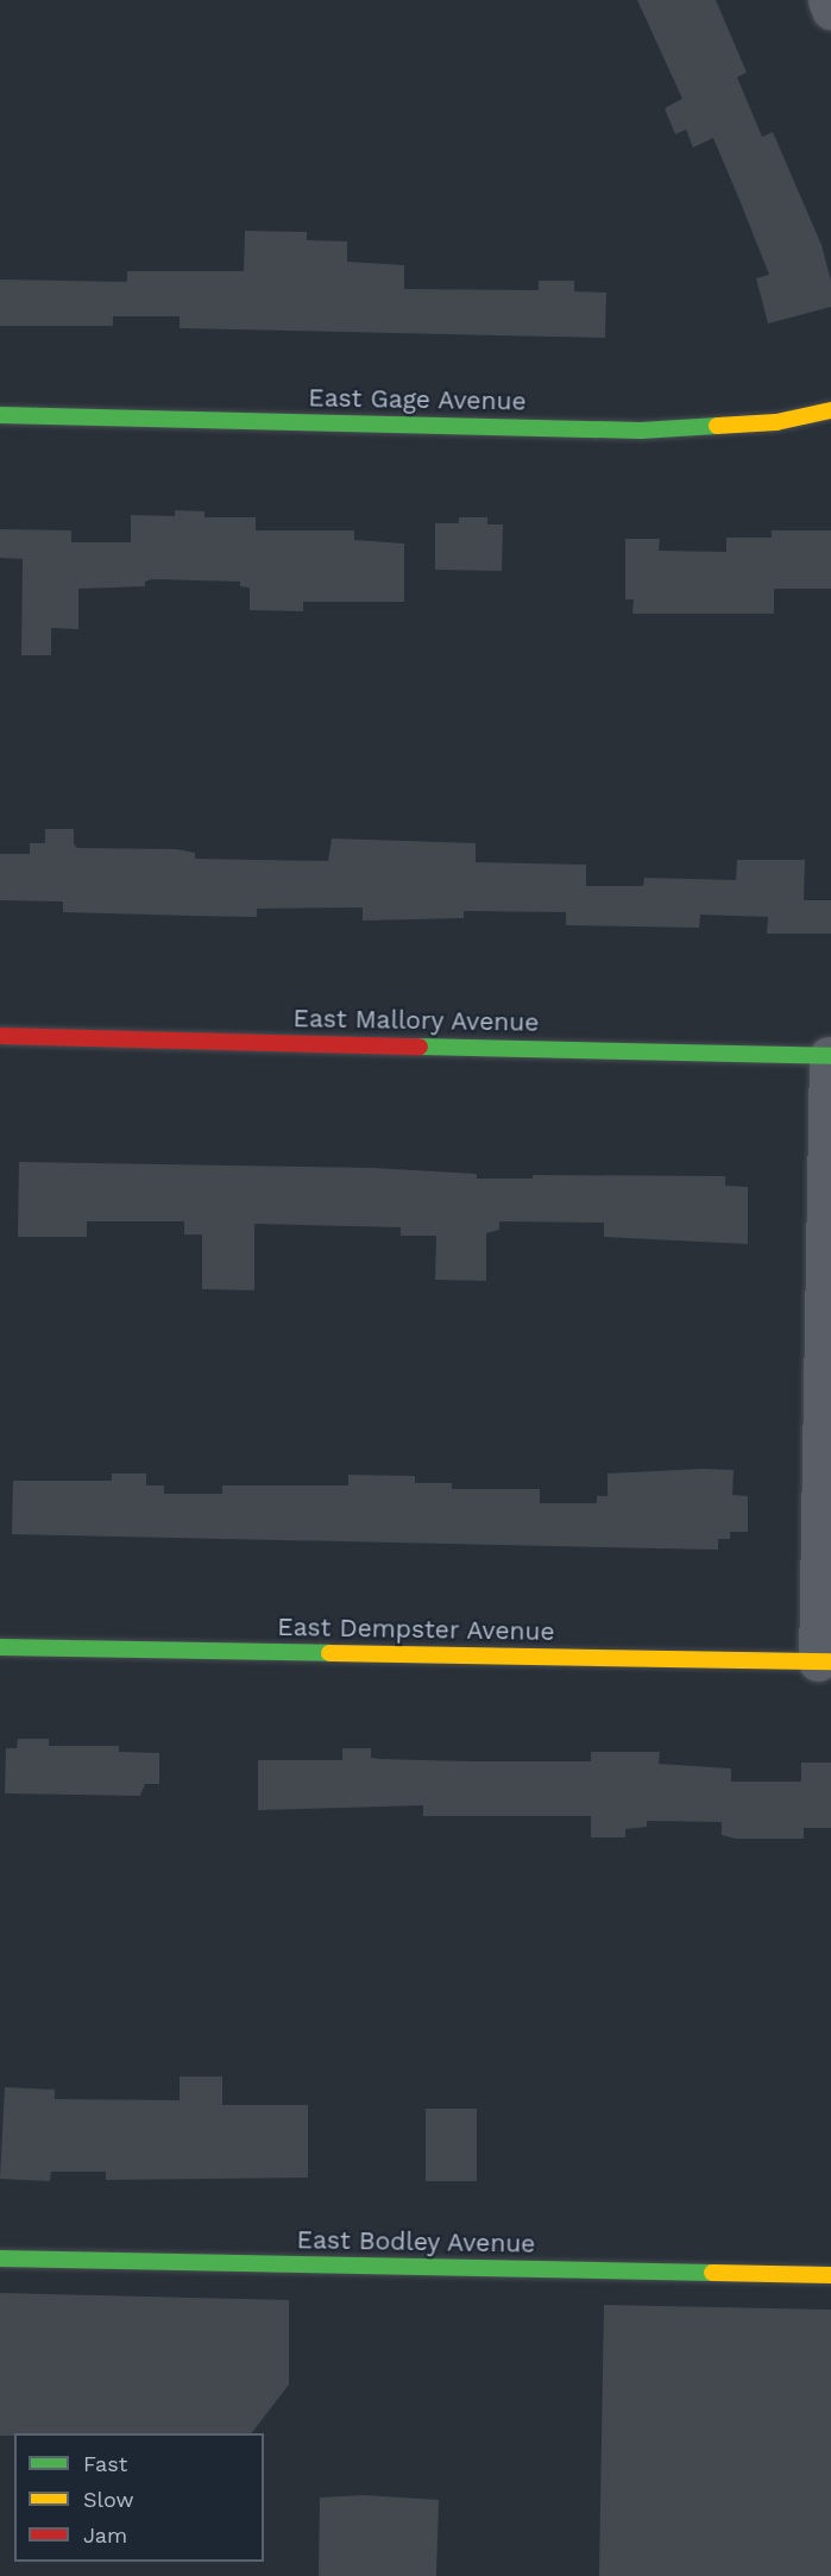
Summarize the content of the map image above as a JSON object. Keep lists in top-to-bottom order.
{
  "streets": {
    "street": [
      "East Gage Avenue",
      "East Mallory Avenue",
      "East Dempster Avenue",
      "East Bodley Avenue"
    ]
  },
  "legend": ["Fast", "Slow", "Jam"]
}
